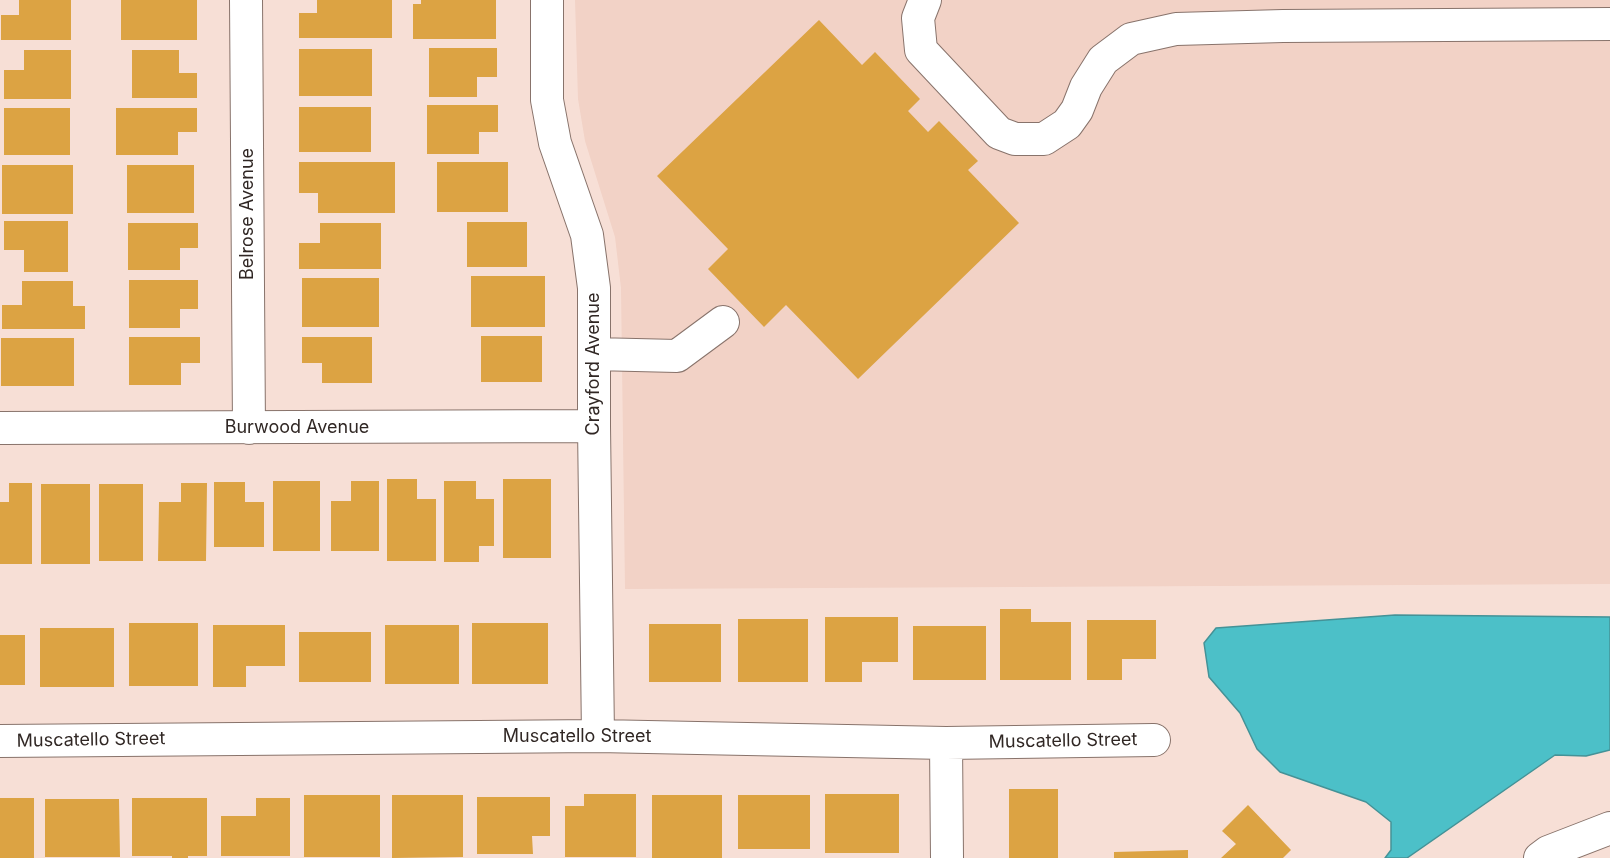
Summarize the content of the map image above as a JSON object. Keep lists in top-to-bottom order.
{
  "streets": {
    "street": [
      "Belrose Avenue",
      "Crayford Avenue",
      "Burwood Avenue",
      "Muscatello Street"
    ]
  },
  "crossings": [
    ["Belrose Avenue", "Burwood Avenue"],
    ["Crayford Avenue", "Burwood Avenue"],
    ["Crayford Avenue", "Muscatello Street"]
  ]
}
